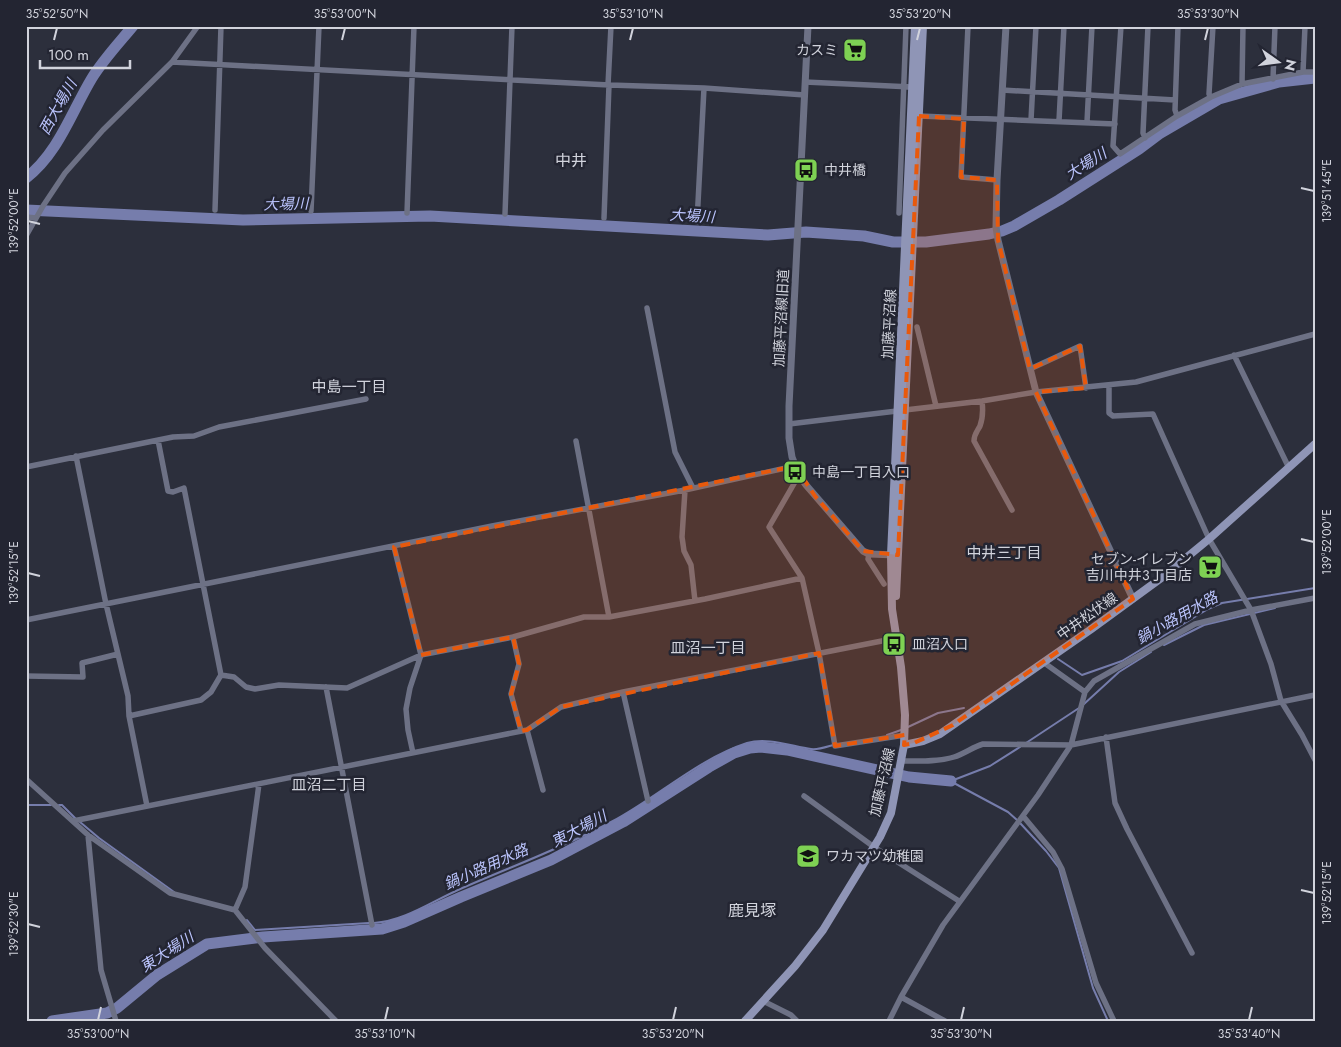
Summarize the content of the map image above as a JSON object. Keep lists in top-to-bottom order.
{
  "streets": {
    "main road": ["加藤平沼線", "中井松伏線"],
    "street": ["加藤平沼線旧道"]
  },
  "crossings": [
    ["加藤平沼線", "中井松伏線"]
  ],
  "districts": [
    "中井",
    "中島一丁目",
    "中井三丁目",
    "皿沼一丁目",
    "皿沼二丁目",
    "鹿見塚"
  ],
  "water": [
    "西大場川",
    "大場川",
    "鍋小路用水路",
    "東大場川"
  ],
  "places": {
    "supermarket": ["カスミ", "セブン-イレブン 吉川中井３丁目店"],
    "bus stop": ["中井橋", "中島一丁目入口", "皿沼入口"],
    "school or university": ["ワカマツ幼稚園"]
  },
  "scale_bar": "100 m",
  "north": "right",
  "coordinates": [
    "35°52'50\"N",
    "35°53'00\"N",
    "35°53'10\"N",
    "35°53'20\"N",
    "35°53'30\"N",
    "139°51'45\"E",
    "139°52'00\"E",
    "139°52'15\"E",
    "139°52'30\"E",
    "35°53'40\"N"
  ]
}
